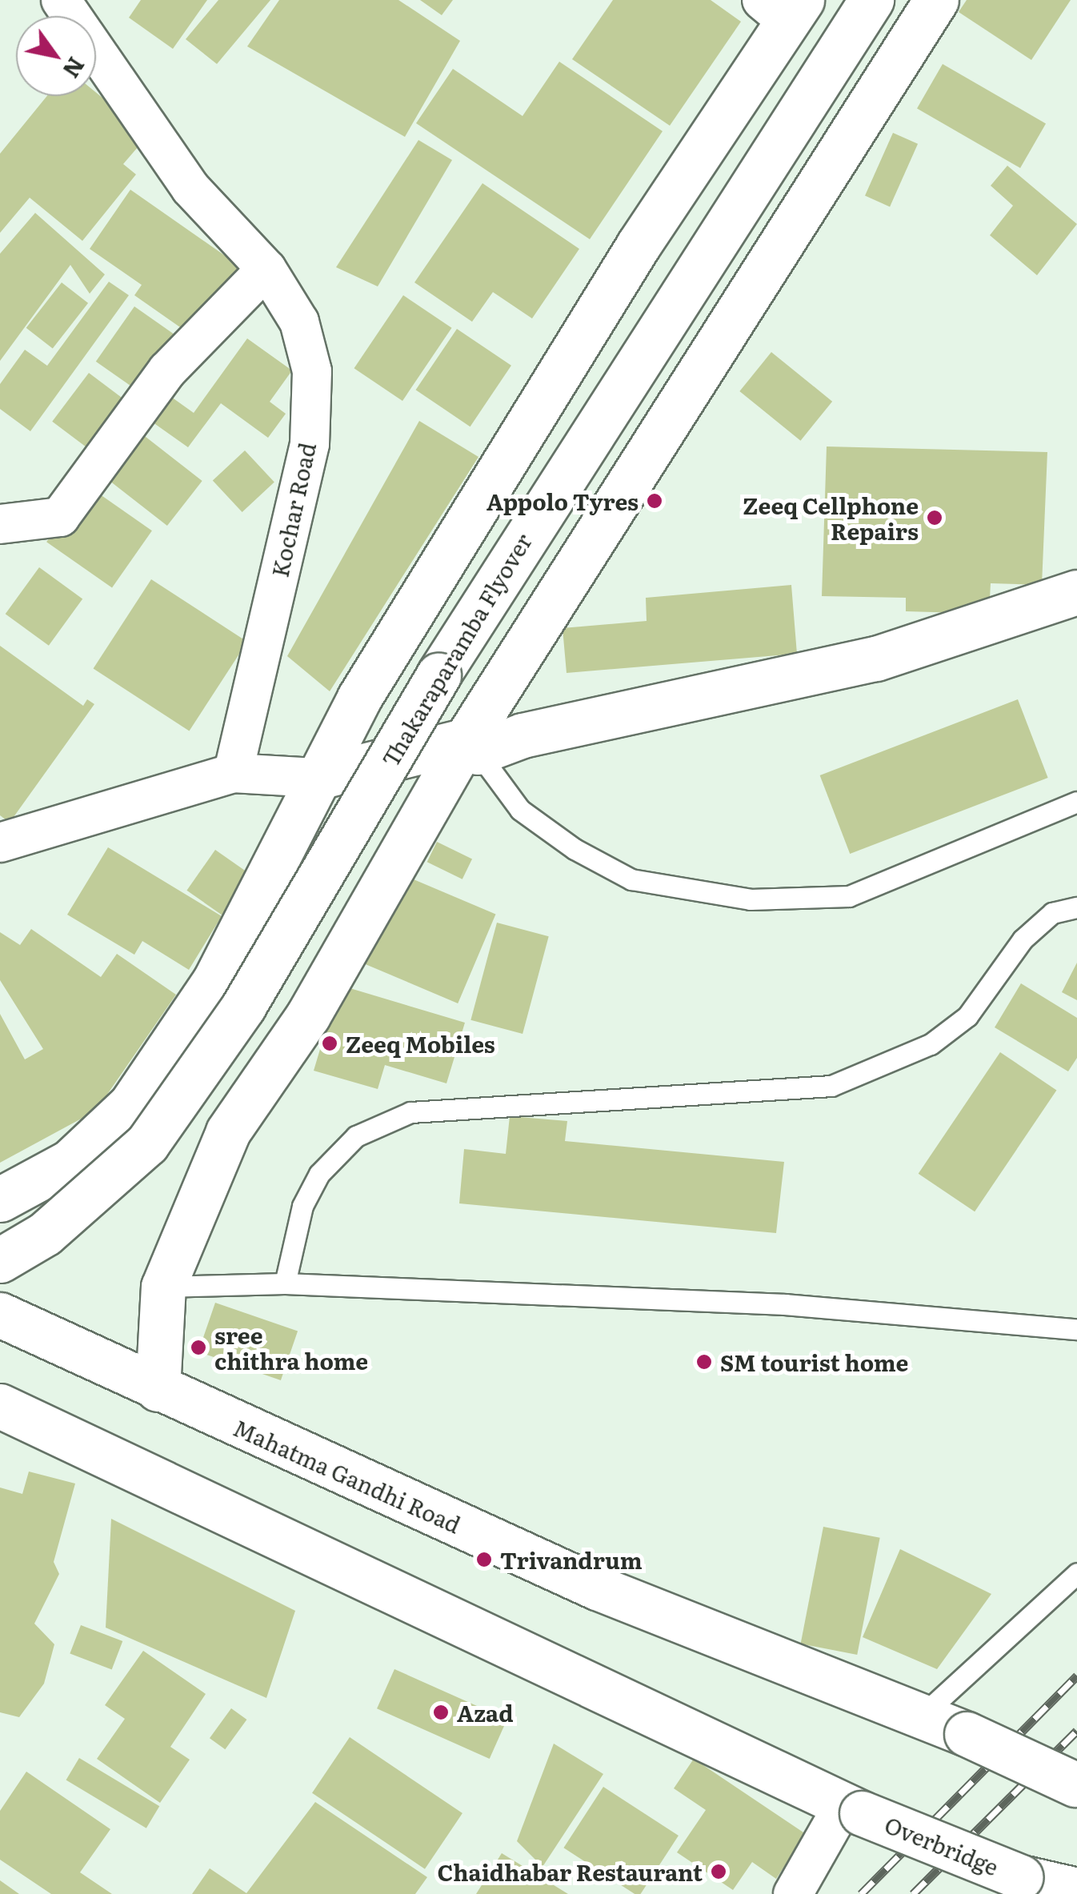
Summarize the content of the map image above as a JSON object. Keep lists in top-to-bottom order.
{
  "streets": {
    "main road": ["Thakaraparamba Flyover", "Mahatma Gandhi Road", "Overbridge"],
    "street": ["Kochar Road"]
  },
  "places": [
    "Appolo Tyres",
    "Zeeq Cellphone Repairs",
    "Zeeq Mobiles",
    "sree chithra home",
    "SM tourist home",
    "Trivandrum",
    "Azad",
    "Chaidhabar Restaurant"
  ],
  "north": "bottom right"
}
